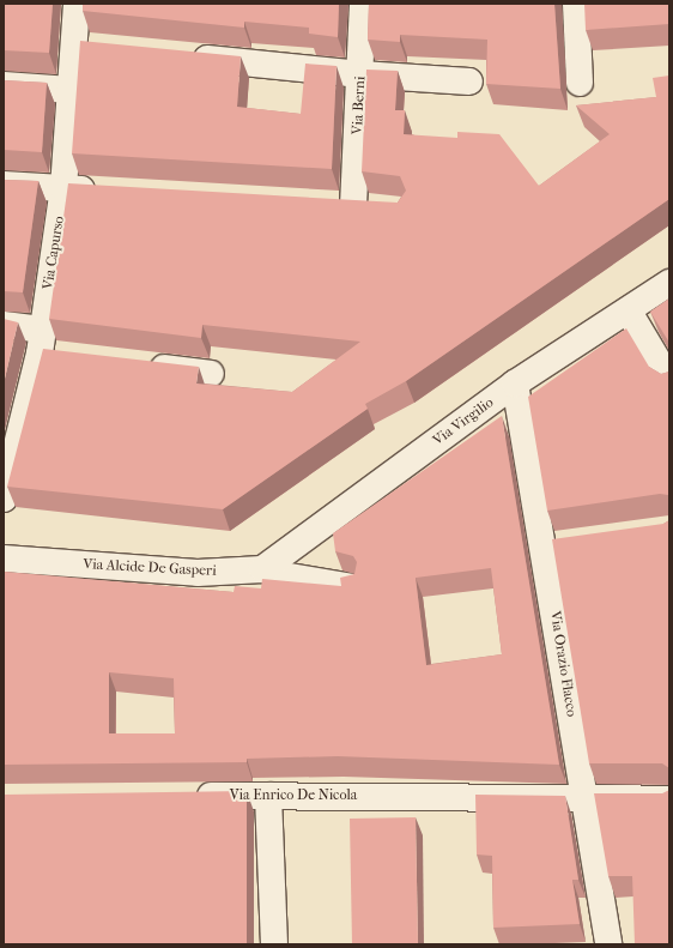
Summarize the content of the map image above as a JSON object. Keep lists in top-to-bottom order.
{
  "streets": {
    "street": [
      "Via Berni",
      "Via Capurso",
      "Via Virgilio",
      "Via Alcide De Gasperi",
      "Via Orazio Flacco",
      "Via Enrico De Nicola"
    ]
  },
  "crossings": [
    ["Via Virgilio", "Via Alcide De Gasperi"],
    ["Via Virgilio", "Via Orazio Flacco"],
    ["Via Orazio Flacco", "Via Enrico De Nicola"]
  ]
}
